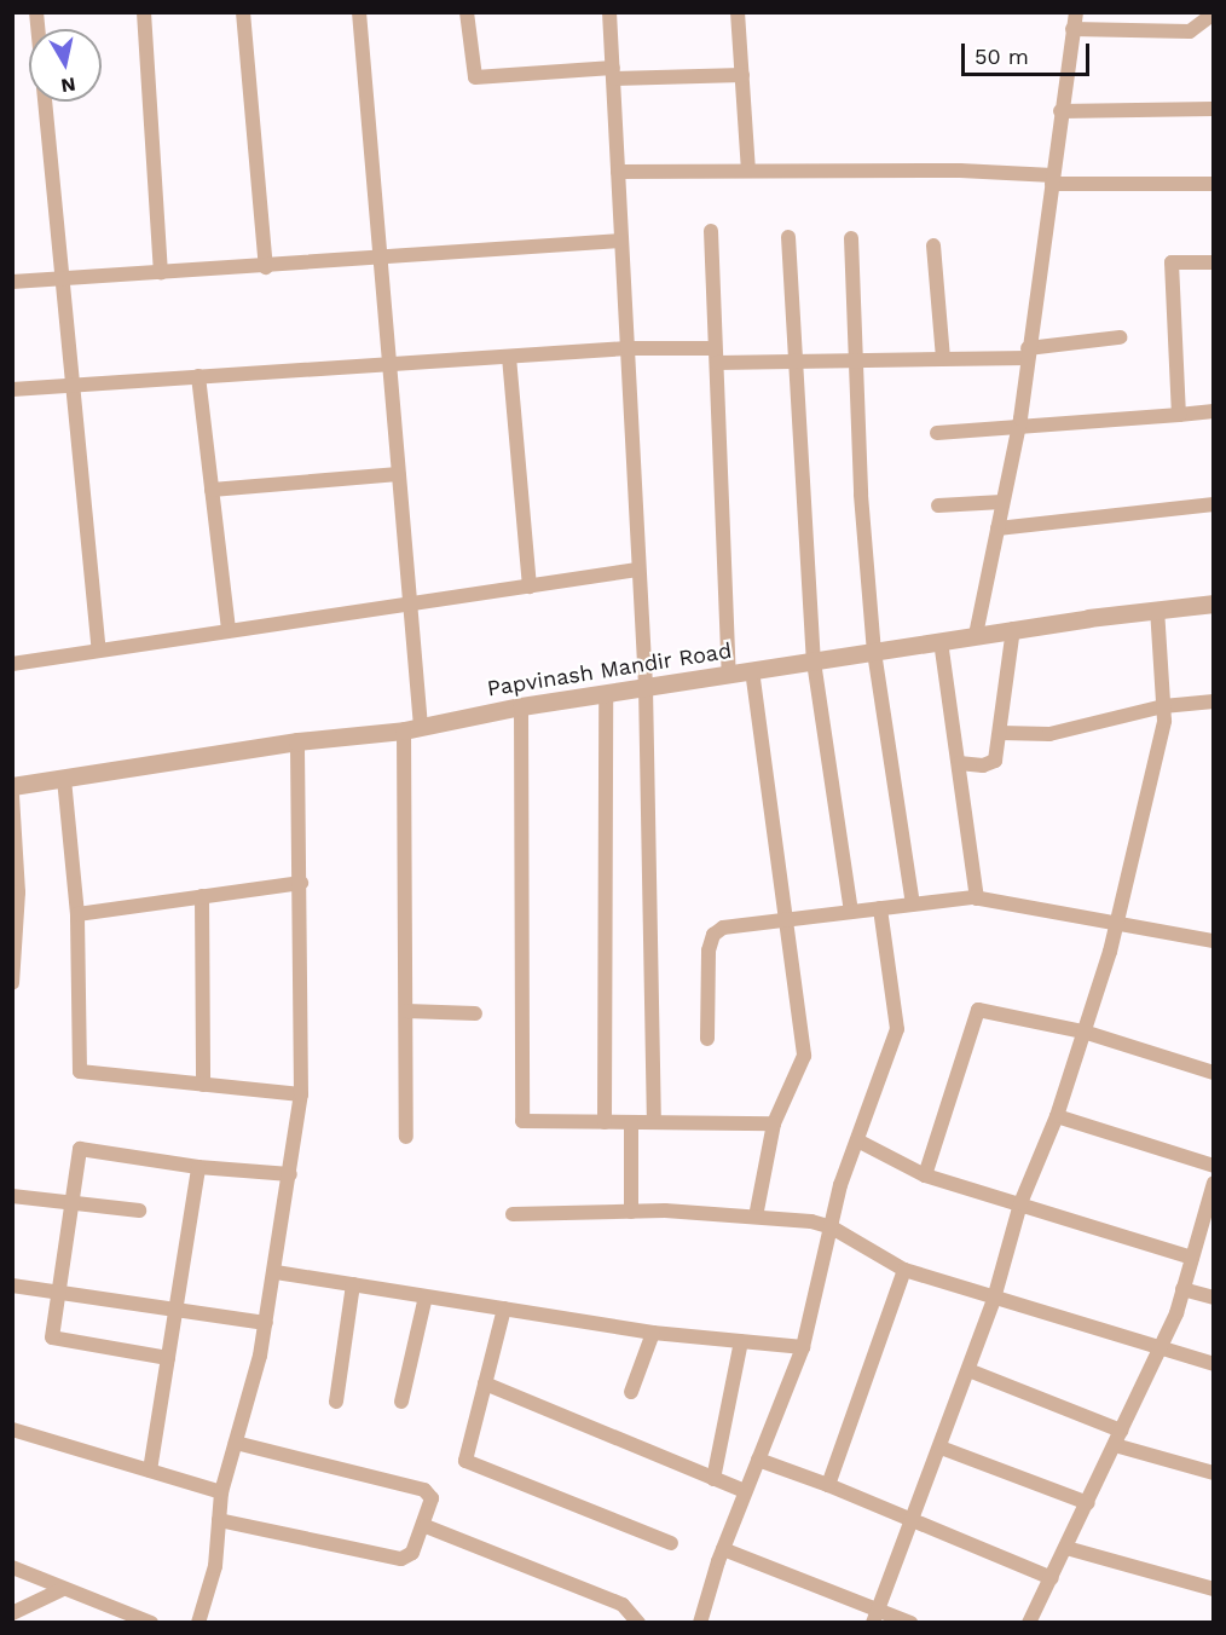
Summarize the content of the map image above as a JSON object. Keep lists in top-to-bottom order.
{
  "streets": {
    "street": ["Papvinash Mandir Road"]
  },
  "scale_bar": "50 m",
  "north": "bottom"
}
